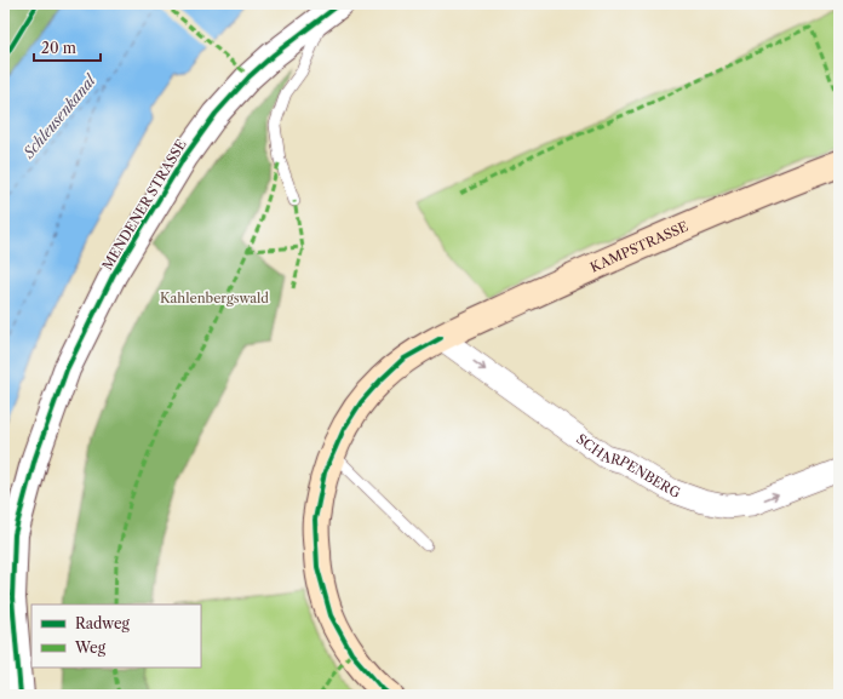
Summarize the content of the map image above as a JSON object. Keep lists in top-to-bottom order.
{
  "streets": {
    "main road": ["KAMPSTRASSE"],
    "street": ["MENDENER STRASSE", "SCHARPENBERG"]
  },
  "crossings": [
    ["KAMPSTRASSE", "SCHARPENBERG"]
  ],
  "one_way": ["SCHARPENBERG"],
  "water": ["Schleusenkanal"],
  "parks": ["Kahlenbergswald"],
  "legend": ["Radweg", "Weg"],
  "scale_bar": "20 m"
}
